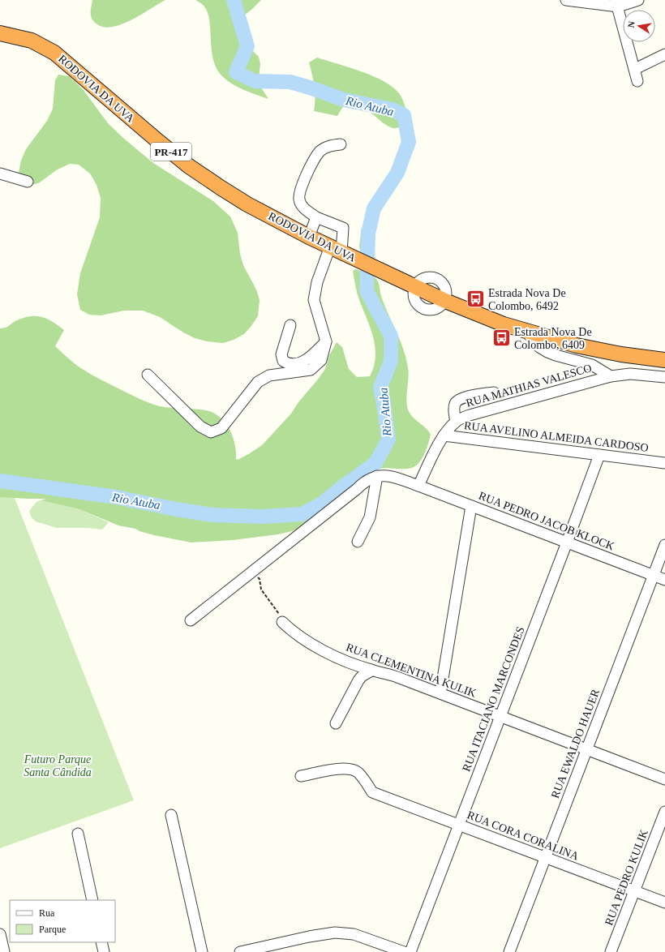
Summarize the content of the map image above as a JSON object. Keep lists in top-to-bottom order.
{
  "streets": {
    "highway": ["RODOVIA DA UVA", "PR-417"],
    "street": [
      "RUA MATHIAS VALESCO",
      "RUA AVELINO ALMEIDA CARDOSO",
      "RUA PEDRO JACOB KLOCK",
      "RUA CLEMENTINA KULIK",
      "RUA ITACIANO MARCONDES",
      "RUA EWALDO HAUER",
      "RUA CORA CORALINA",
      "RUA PEDRO KULIK"
    ]
  },
  "crossings": [
    ["RUA MATHIAS VALESCO", "RUA AVELINO ALMEIDA CARDOSO"],
    ["RUA MATHIAS VALESCO", "RUA PEDRO JACOB KLOCK"],
    ["RUA AVELINO ALMEIDA CARDOSO", "RUA ITACIANO MARCONDES"],
    ["RUA PEDRO JACOB KLOCK", "RUA ITACIANO MARCONDES"],
    ["RUA PEDRO JACOB KLOCK", "RUA EWALDO HAUER"],
    ["RUA CLEMENTINA KULIK", "RUA ITACIANO MARCONDES"],
    ["RUA CLEMENTINA KULIK", "RUA EWALDO HAUER"],
    ["RUA ITACIANO MARCONDES", "RUA CORA CORALINA"],
    ["RUA EWALDO HAUER", "RUA CORA CORALINA"],
    ["RUA CORA CORALINA", "RUA PEDRO KULIK"]
  ],
  "water": ["Rio Atuba"],
  "parks": ["Futuro Parque Santa Cândida"],
  "places": {
    "bus stop": ["Estrada Nova De Colombo, 6492", "Estrada Nova De Colombo, 6409"]
  },
  "legend": ["Rua", "Parque"],
  "north": "left"
}
